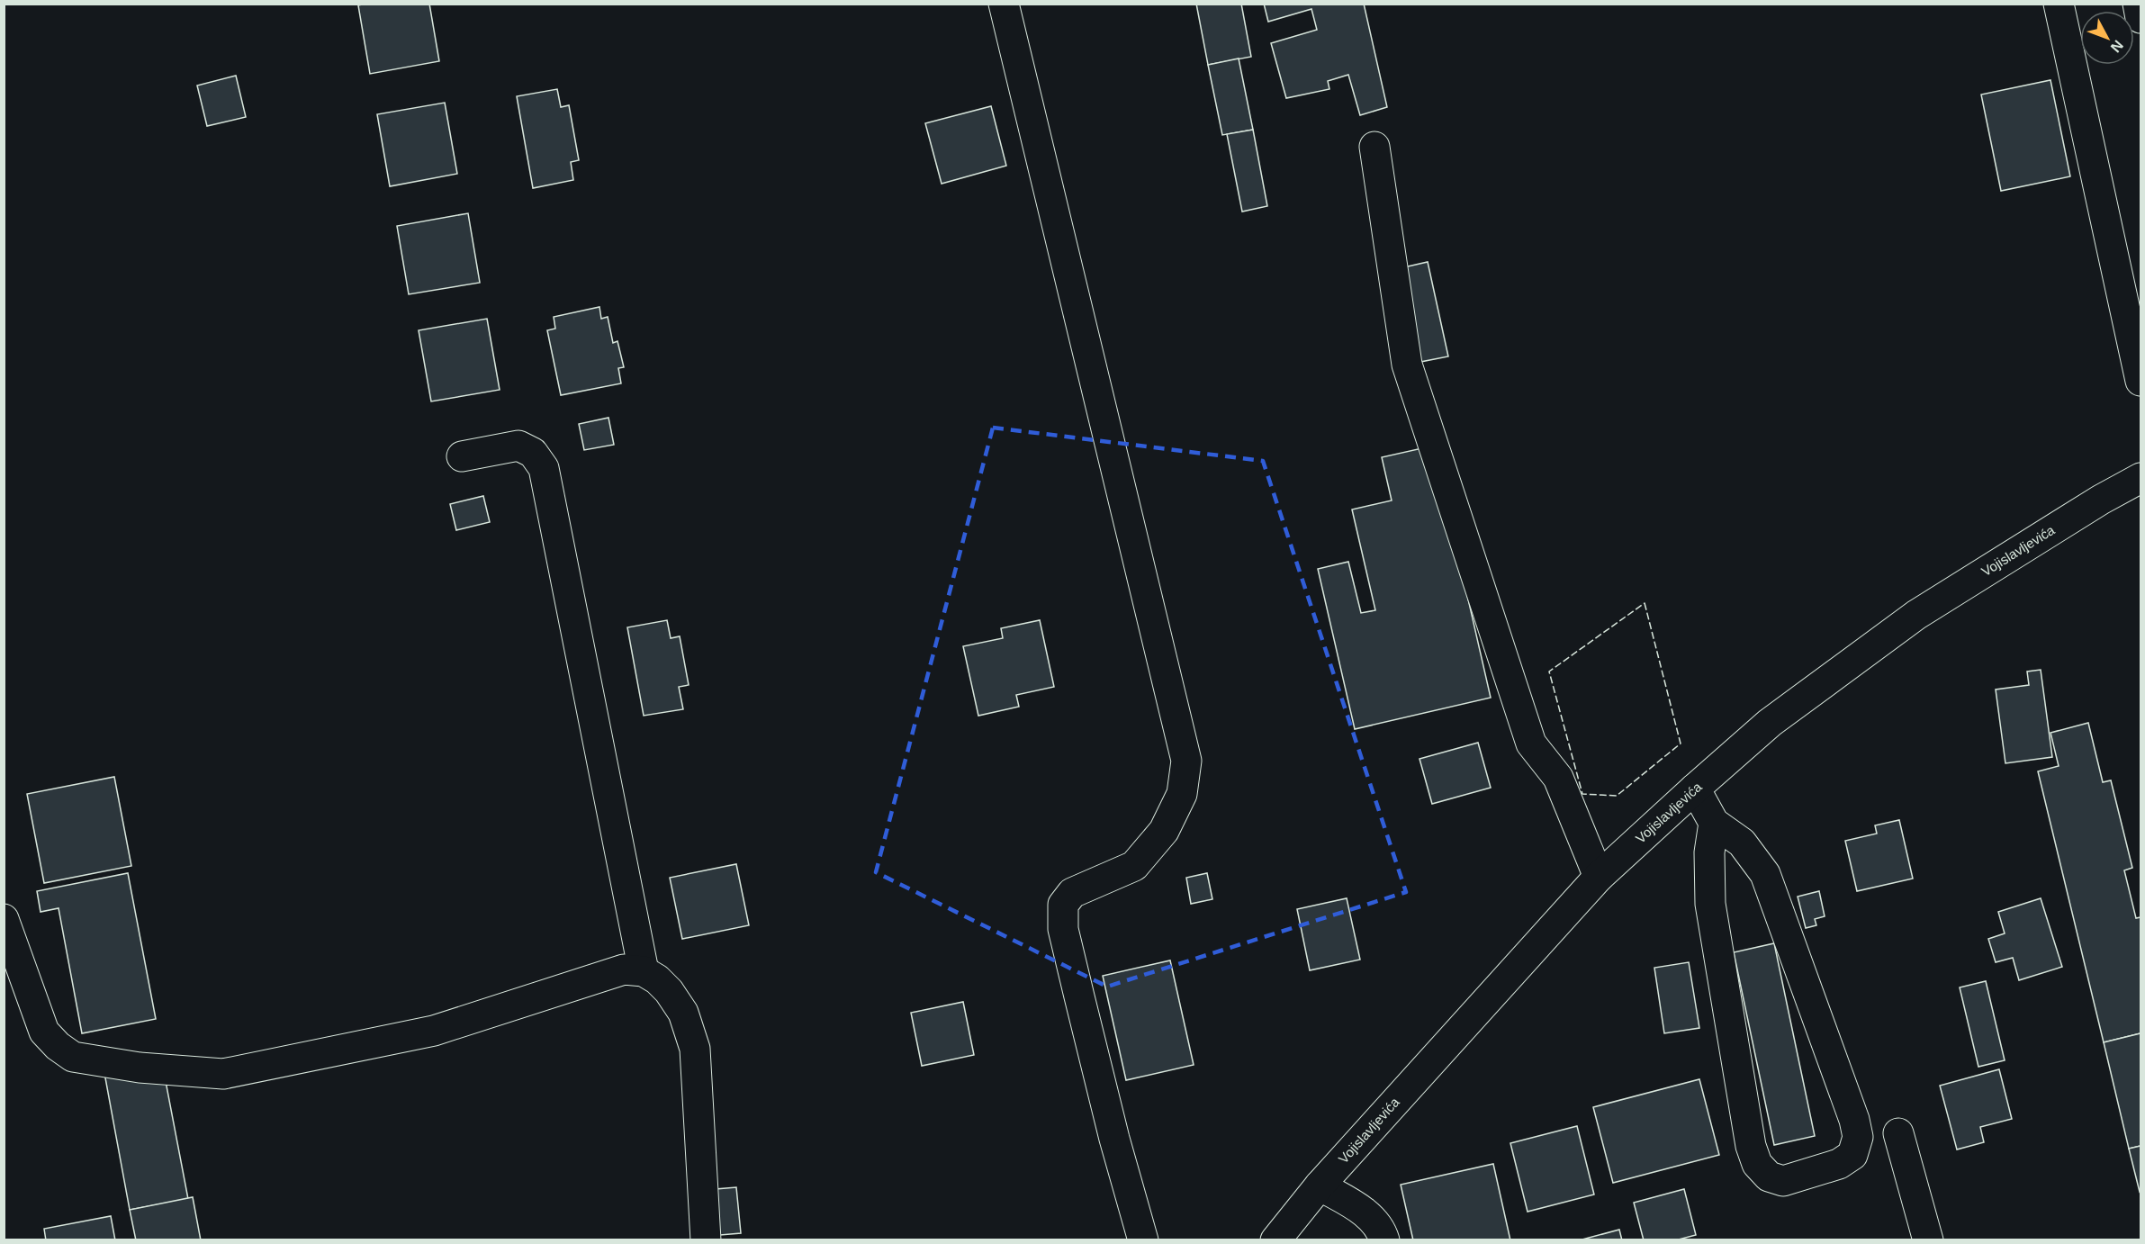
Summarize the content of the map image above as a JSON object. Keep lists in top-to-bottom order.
{
  "streets": {
    "street": ["Vojislavljevića"]
  },
  "north": "bottom right"
}
